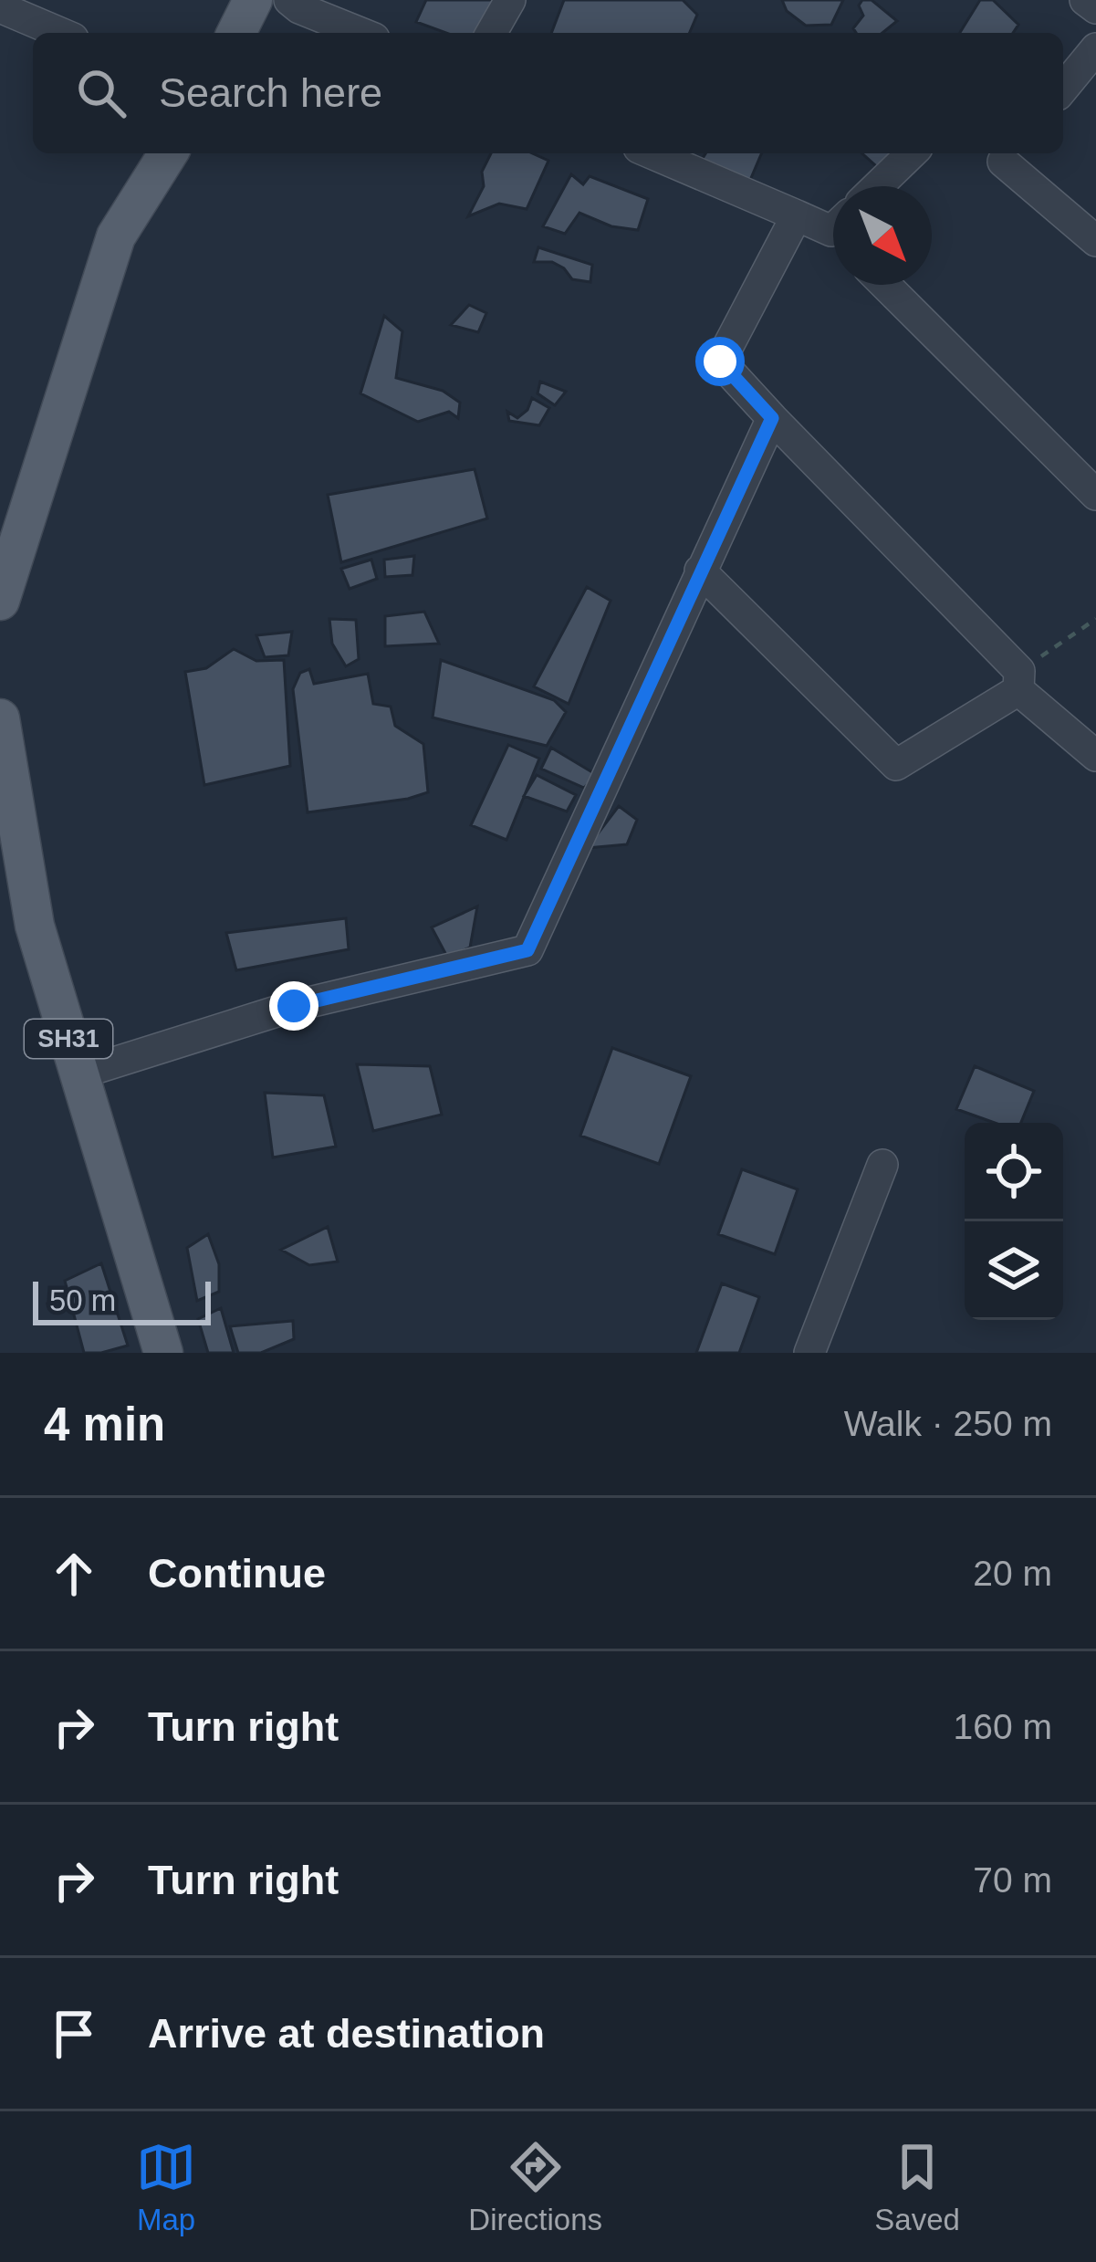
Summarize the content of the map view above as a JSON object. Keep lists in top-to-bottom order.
{
  "streets": {
    "main road": ["SH31"]
  },
  "scale_bar": "50 m",
  "north": "bottom right",
  "page": {
    "search": "Search here",
    "scale": "50 m",
    "heading": ["4 min", "Walk · 250 m"],
    "list": [
      ["Continue", "20 m"],
      ["Turn right", "160 m"],
      ["Turn right", "70 m"],
      "Arrive at destination"
    ],
    "nav": ["Map", "Directions", "Saved"]
  }
}
